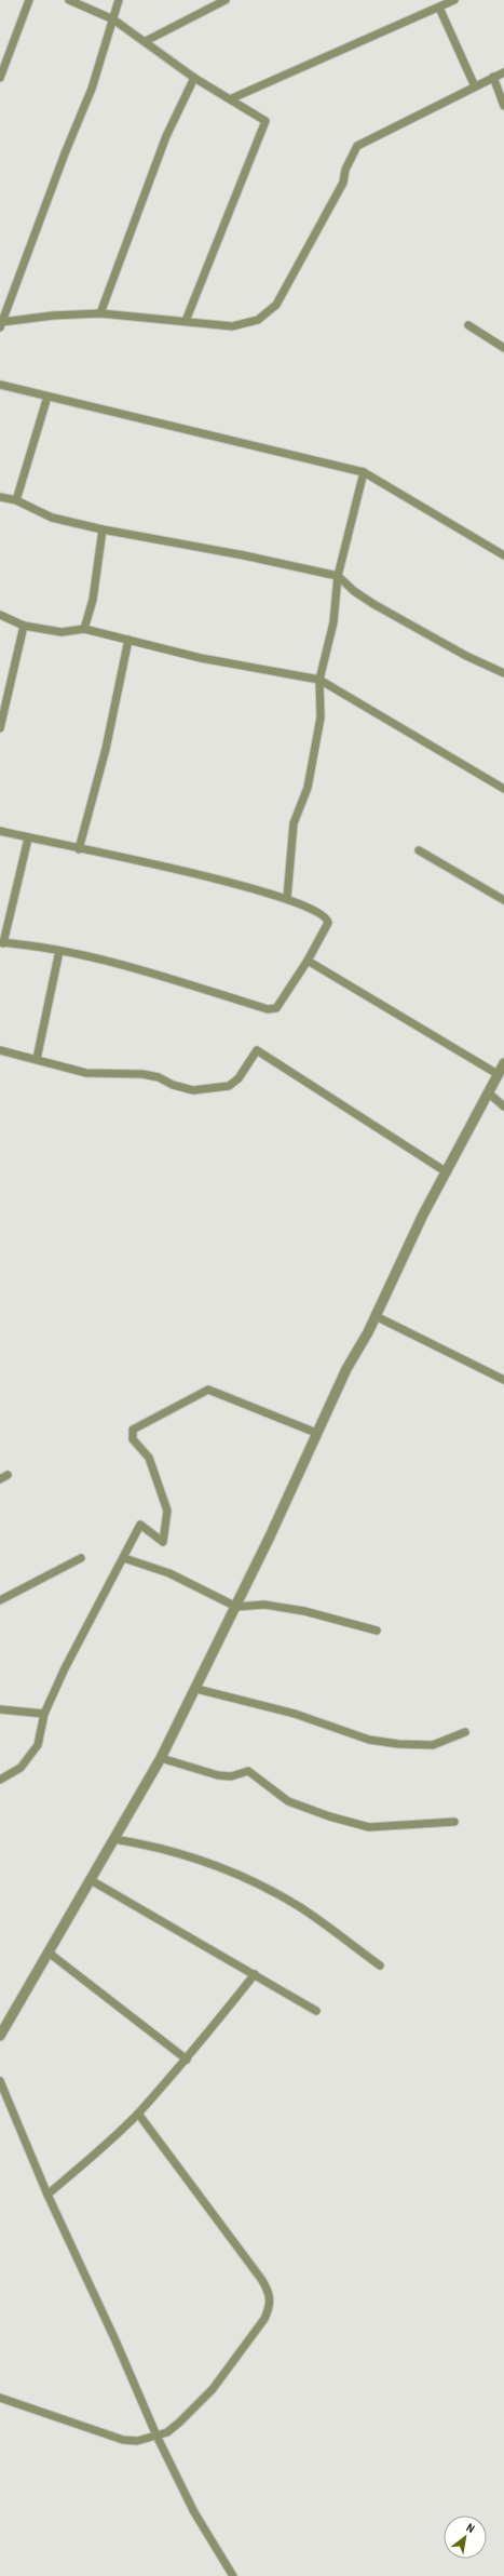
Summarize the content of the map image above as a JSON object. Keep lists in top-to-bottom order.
{
  "north": "top right"
}
